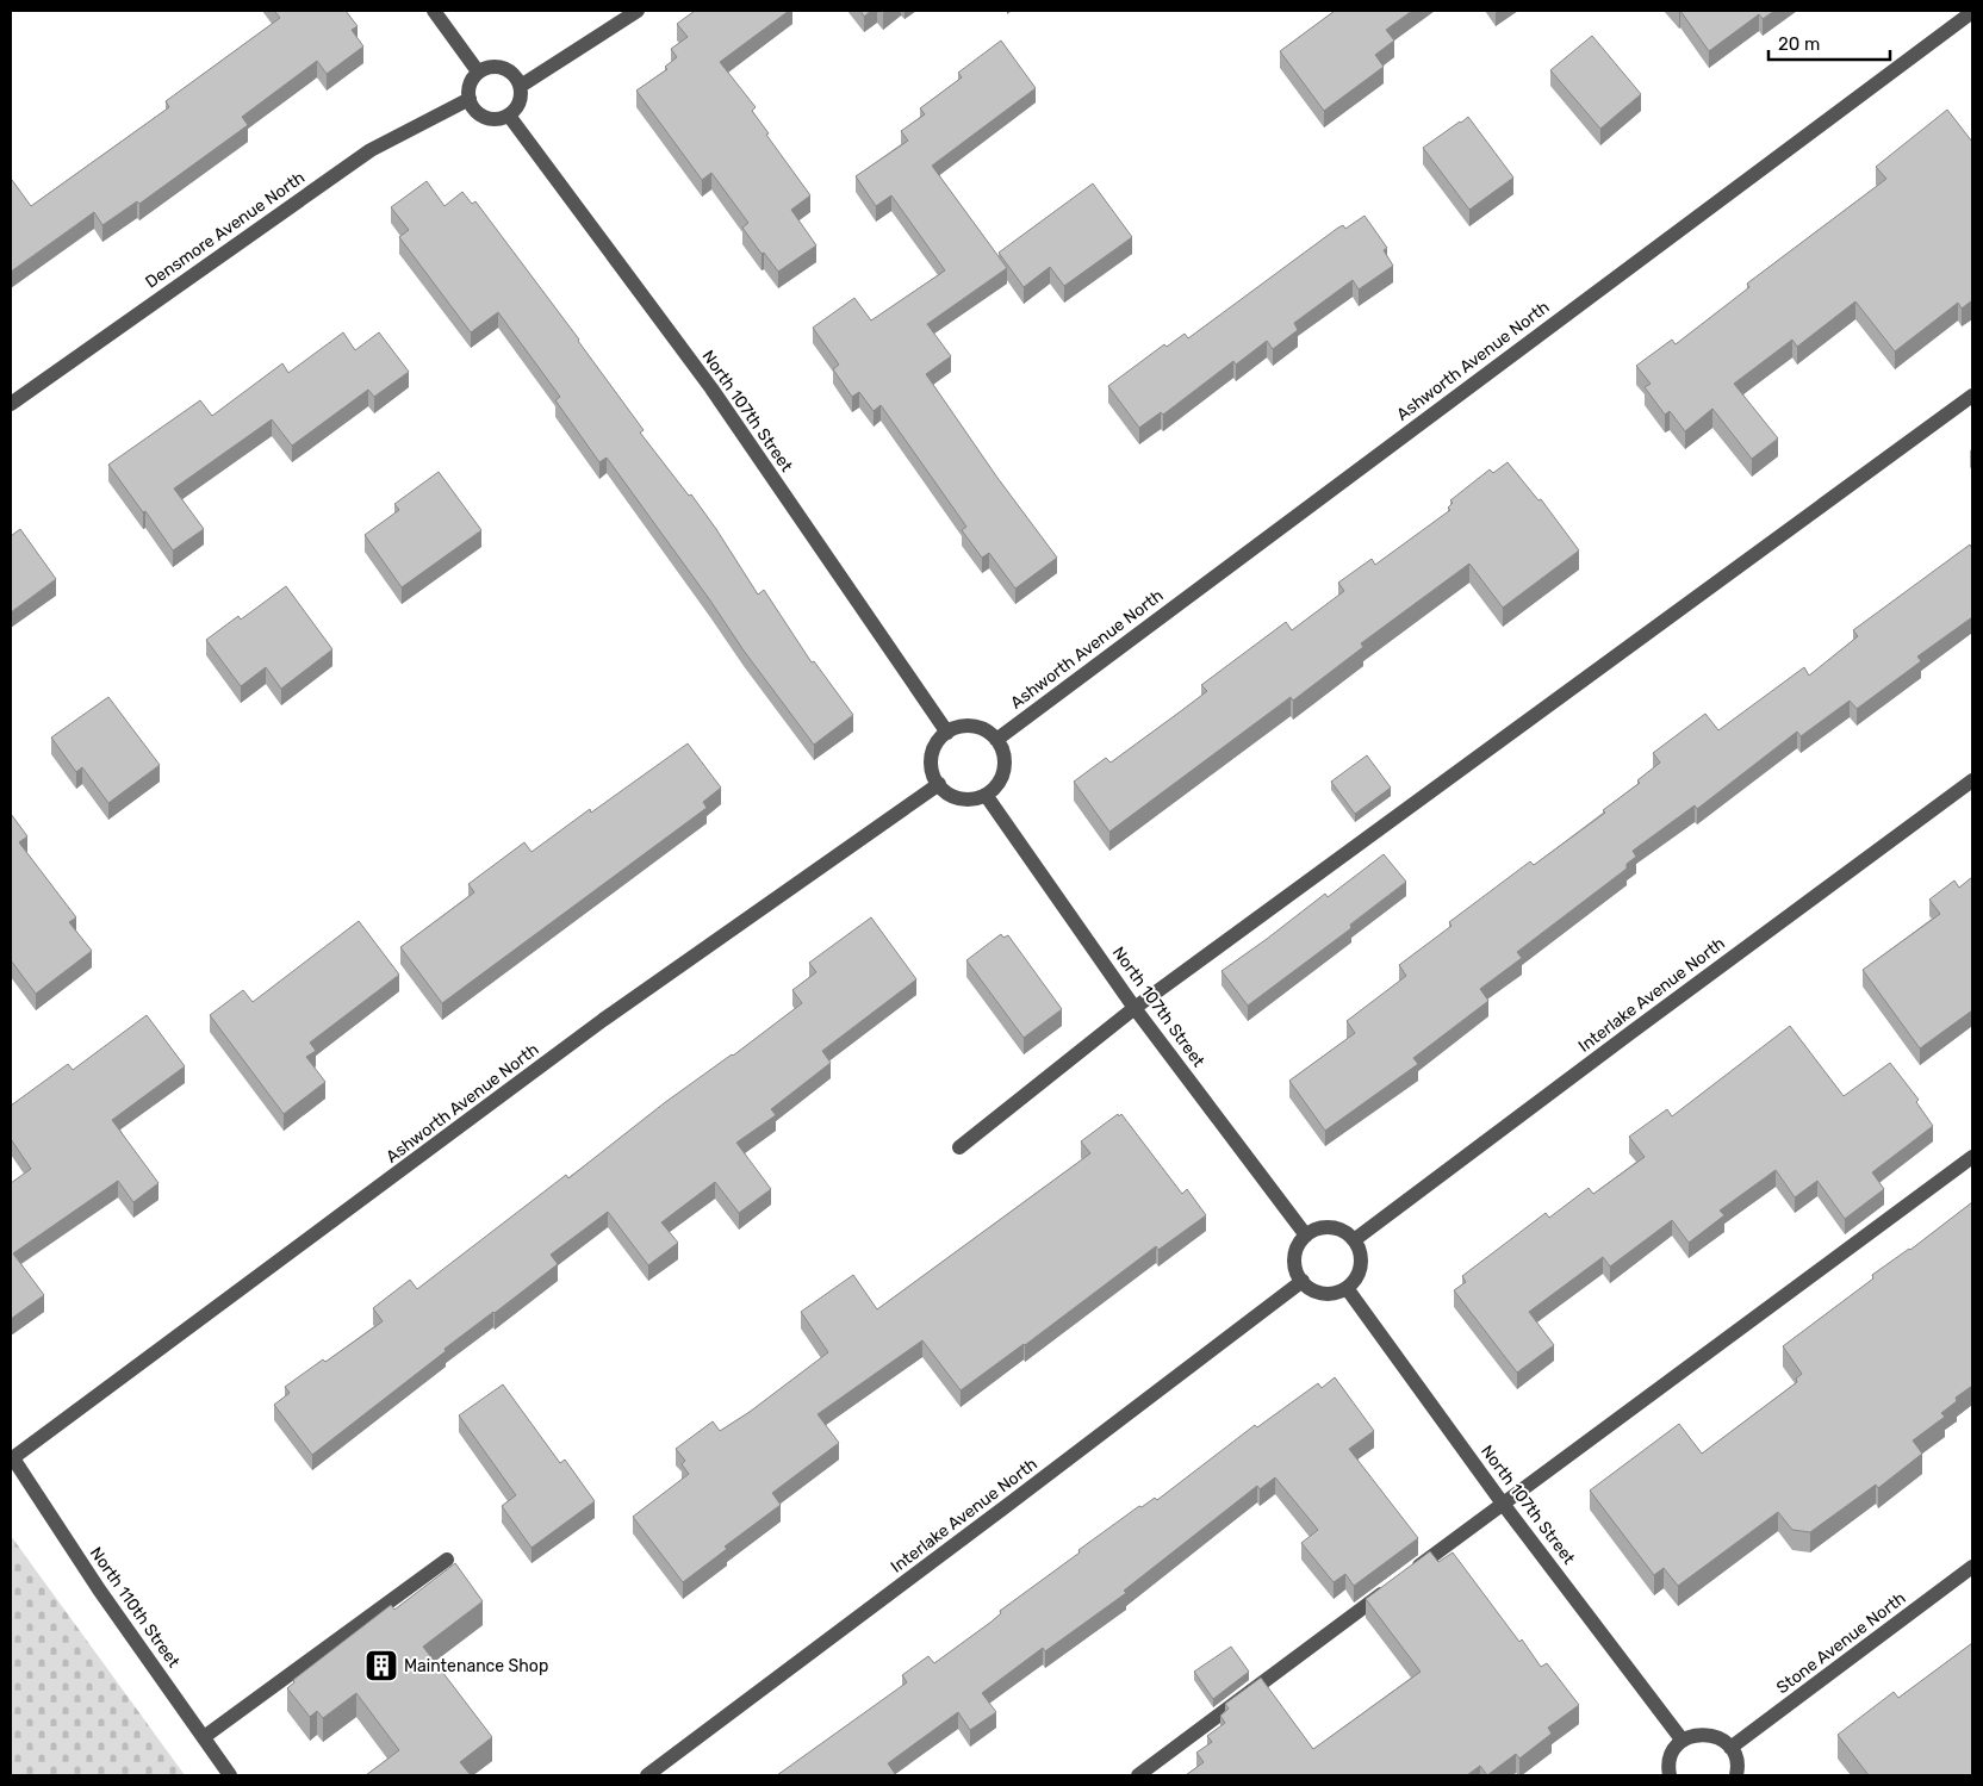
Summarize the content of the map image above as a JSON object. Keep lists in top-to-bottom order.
{
  "streets": {
    "street": [
      "Densmore Avenue North",
      "Ashworth Avenue North",
      "North 107th Street",
      "Interlake Avenue North",
      "North 110th Street",
      "Stone Avenue North"
    ]
  },
  "crossings": [
    ["Densmore Avenue North", "North 107th Street"],
    ["Ashworth Avenue North", "North 107th Street"],
    ["Ashworth Avenue North", "North 110th Street"],
    ["North 107th Street", "Interlake Avenue North"]
  ],
  "places": {
    "building": ["Maintenance Shop"]
  },
  "scale_bar": "20 m"
}
